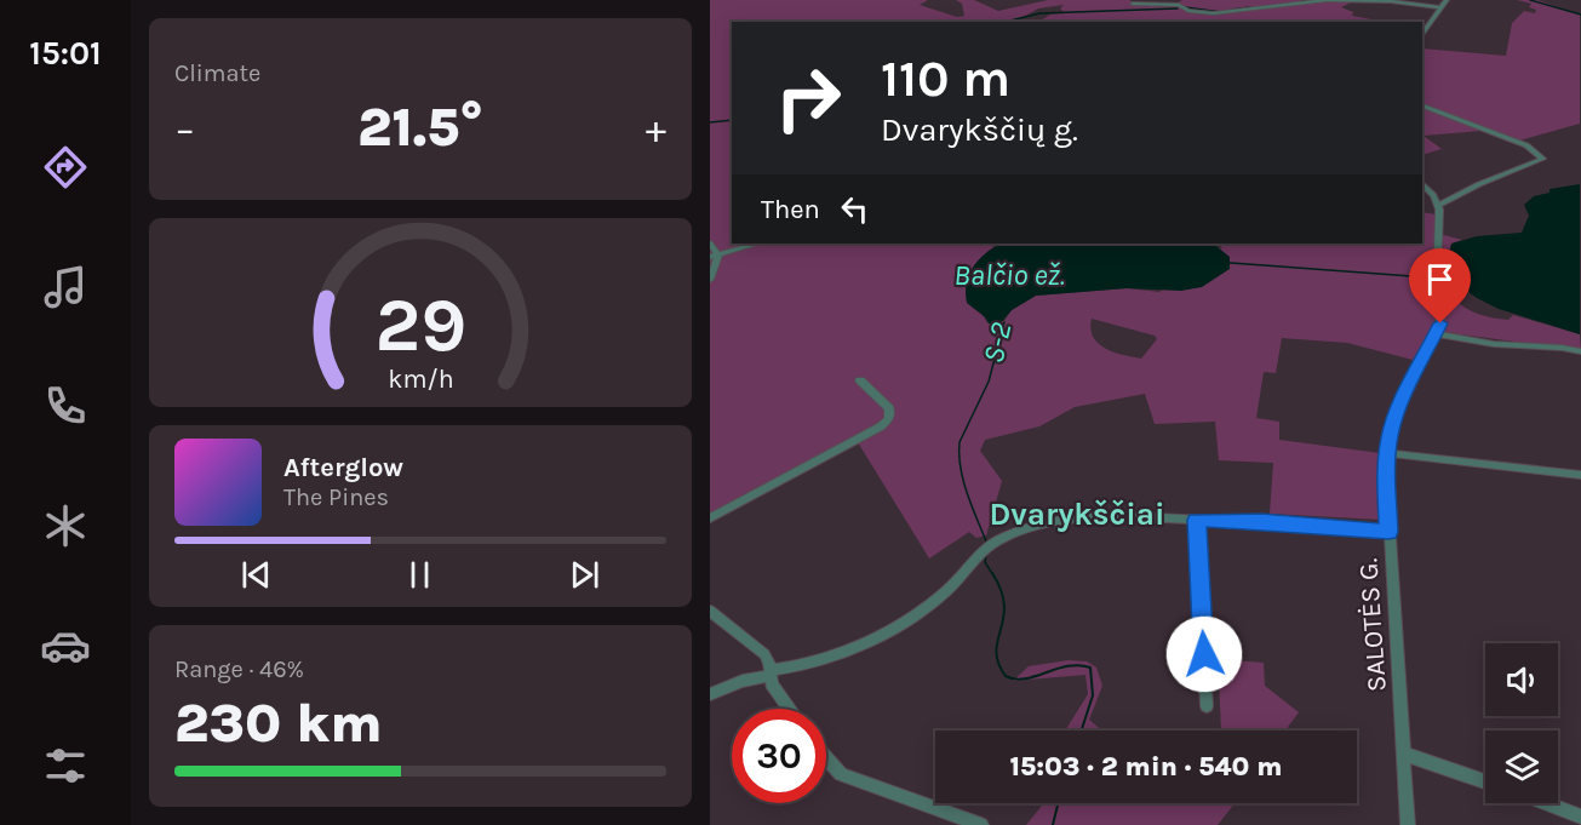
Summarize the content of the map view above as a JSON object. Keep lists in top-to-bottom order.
{
  "streets": {
    "street": ["SALOTĖS G."]
  },
  "districts": ["Dvarykščiai"],
  "water": ["Balčio ež.", "S-2"],
  "page": {
    "tabs": "15:01",
    "tile": [
      "Climate",
      ["Range · 46%", "230 km"]
    ],
    "turn": ["110 m", "Dvarykščių g."],
    "heat": ["−", "21.5°", "+"],
    "then": "Then",
    "song": ["Afterglow", "The Pines"],
    "limit": "30",
    "trip": "15:03 · 2 min · 540 m",
    "gauge": ["29", "km/h"]
  }
}
